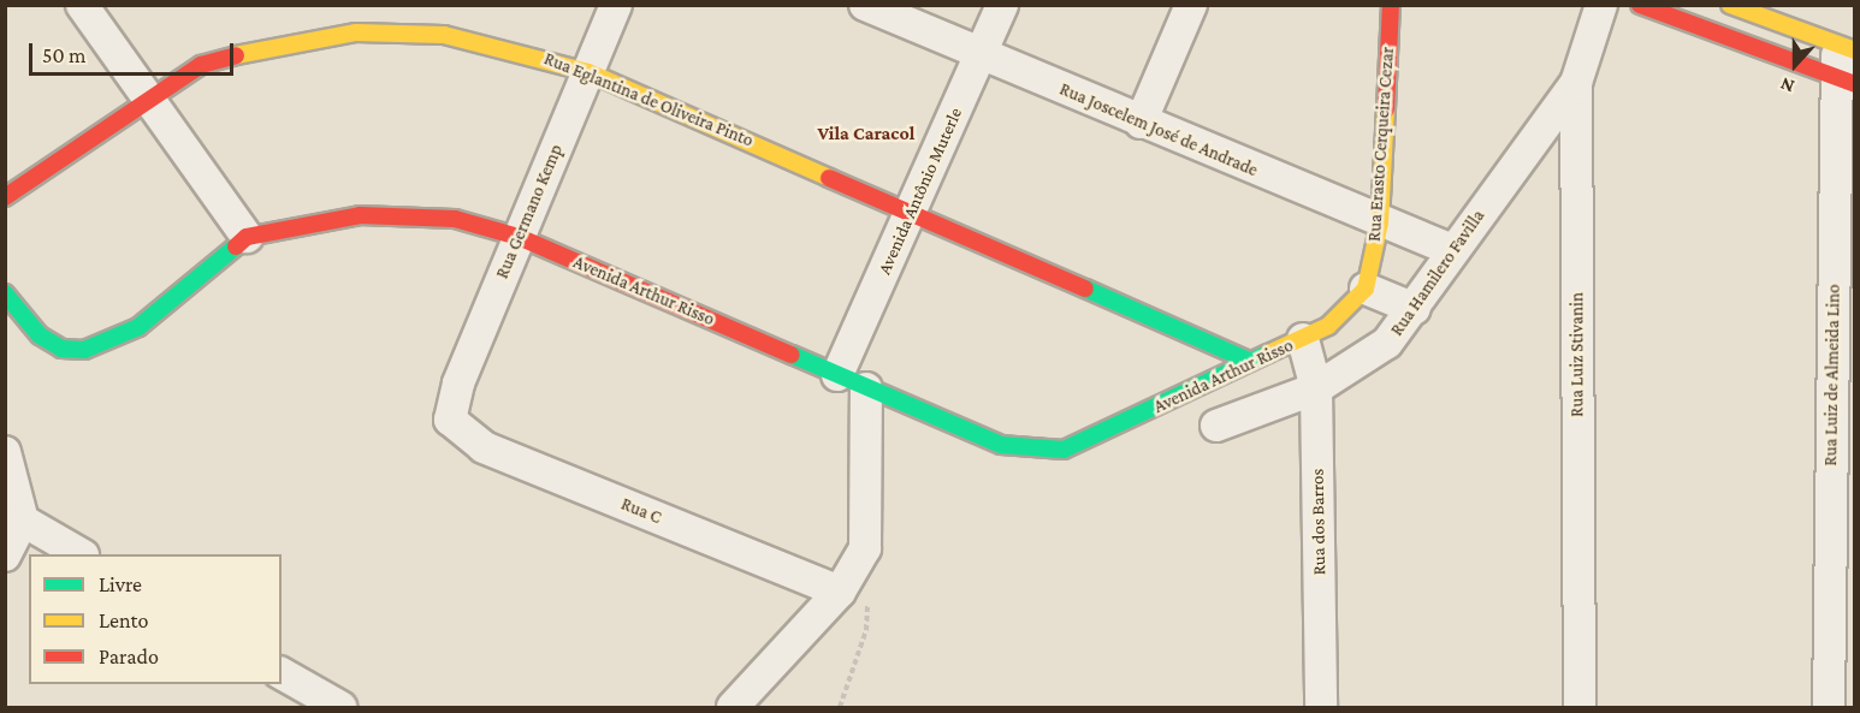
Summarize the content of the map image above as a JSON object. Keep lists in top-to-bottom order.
{
  "streets": {
    "street": [
      "Rua Eglantina de Oliveira Pinto",
      "Rua Joscelem José de Andrade",
      "Rua Erasto Cerqueira Cezar",
      "Avenida Antônio Muterle",
      "Rua Germano Kemp",
      "Rua Hamilero Favilla",
      "Avenida Arthur Risso",
      "Rua Luiz Stivanin",
      "Rua Luiz de Almeida Lino",
      "Rua C",
      "Rua dos Barros"
    ]
  },
  "crossings": [
    ["Rua Eglantina de Oliveira Pinto", "Avenida Antônio Muterle"],
    ["Rua Eglantina de Oliveira Pinto", "Rua Germano Kemp"],
    ["Rua Eglantina de Oliveira Pinto", "Avenida Arthur Risso"],
    ["Rua Joscelem José de Andrade", "Rua Erasto Cerqueira Cezar"],
    ["Rua Joscelem José de Andrade", "Avenida Antônio Muterle"],
    ["Rua Joscelem José de Andrade", "Rua Hamilero Favilla"],
    ["Rua Erasto Cerqueira Cezar", "Avenida Arthur Risso"],
    ["Rua Erasto Cerqueira Cezar", "Rua dos Barros"],
    ["Avenida Antônio Muterle", "Avenida Arthur Risso"],
    ["Rua Germano Kemp", "Avenida Arthur Risso"],
    ["Rua Germano Kemp", "Rua C"],
    ["Rua Hamilero Favilla", "Rua Luiz Stivanin"],
    ["Rua Hamilero Favilla", "Rua dos Barros"],
    ["Avenida Arthur Risso", "Rua dos Barros"]
  ],
  "districts": ["Vila Caracol"],
  "legend": ["Livre", "Lento", "Parado"],
  "scale_bar": "50 m",
  "north": "bottom"
}
